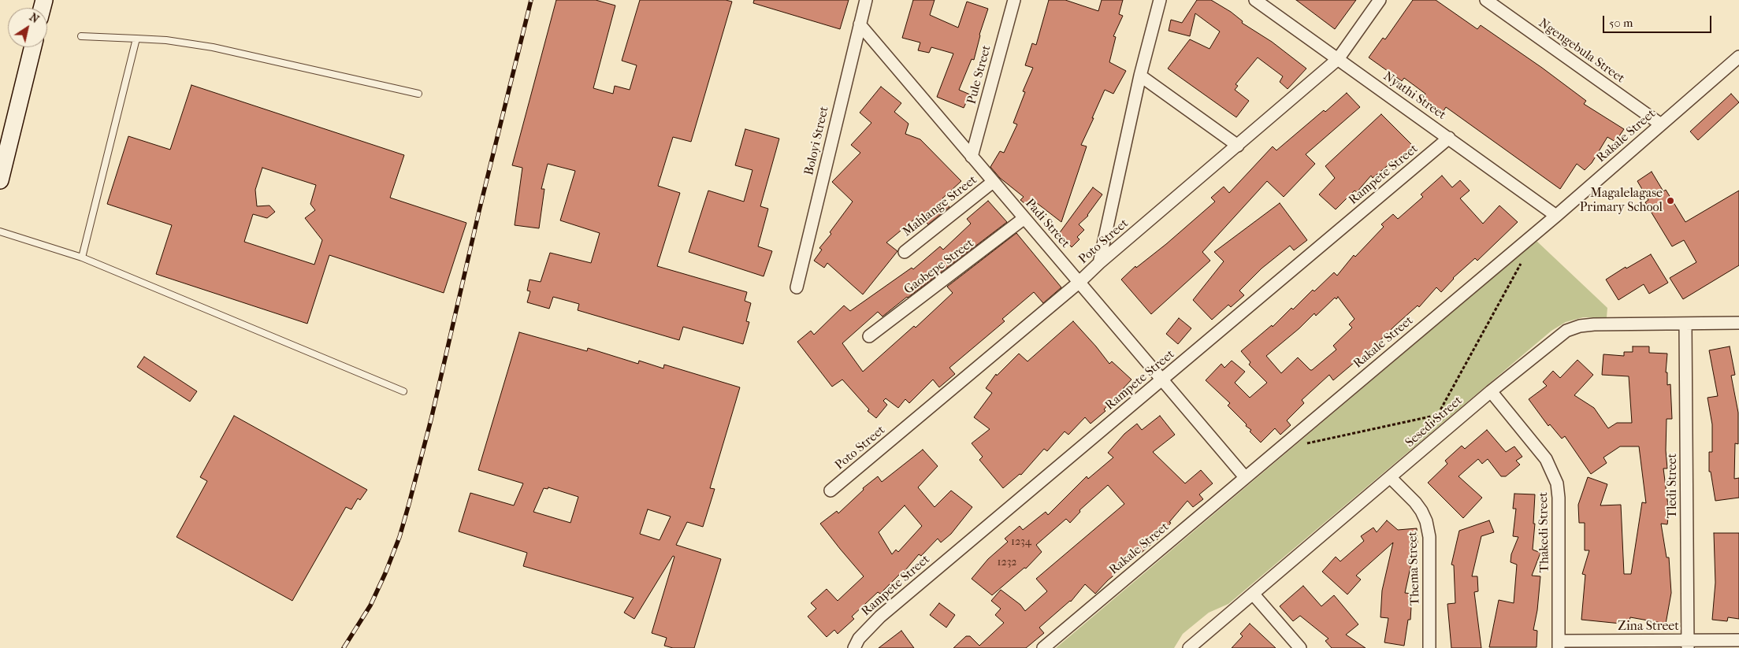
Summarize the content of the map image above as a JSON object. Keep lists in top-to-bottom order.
{
  "streets": {
    "street": [
      "Ngengebula Street",
      "Pule Street",
      "Nyathi Street",
      "Rakale Street",
      "Boloyi Street",
      "Rampete Street",
      "Mahlange Street",
      "Padi Street",
      "Poto Street",
      "Gaobepe Street",
      "Sesedi Street",
      "Tledi Street",
      "Thakedi Street",
      "Thema Street",
      "Zina Street"
    ]
  },
  "crossings": [
    ["Ngengebula Street", "Rakale Street"],
    ["Pule Street", "Padi Street"],
    ["Nyathi Street", "Rakale Street"],
    ["Nyathi Street", "Rampete Street"],
    ["Nyathi Street", "Poto Street"],
    ["Rakale Street", "Padi Street"],
    ["Boloyi Street", "Padi Street"],
    ["Rampete Street", "Padi Street"],
    ["Mahlange Street", "Padi Street"],
    ["Padi Street", "Poto Street"],
    ["Padi Street", "Gaobepe Street"],
    ["Sesedi Street", "Tledi Street"],
    ["Sesedi Street", "Thakedi Street"],
    ["Sesedi Street", "Thema Street"],
    ["Tledi Street", "Zina Street"],
    ["Thakedi Street", "Zina Street"]
  ],
  "places": ["Magalelagase Primary School"],
  "house_numbers": ["1234", "1232"],
  "scale_bar": "50 m",
  "north": "top right"
}
